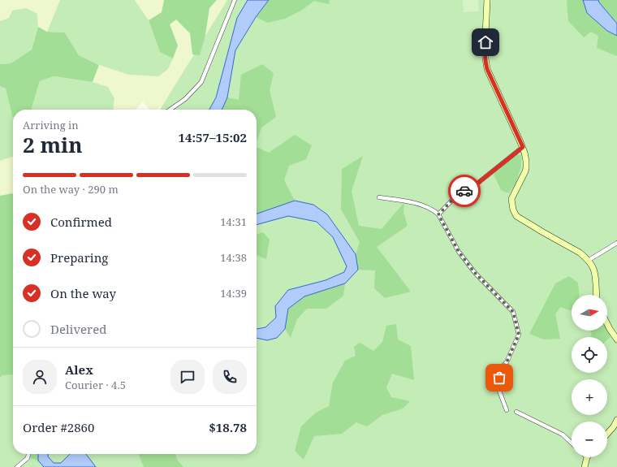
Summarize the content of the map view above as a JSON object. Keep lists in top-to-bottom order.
{
  "north": "right",
  "page": {
    "heading": ["2 min", "Arriving in", "14:57–15:02"],
    "panel": [
      "Alex",
      "Courier · 4.5",
      "Order #2860",
      "$18.78"
    ],
    "bar": "On the way · 290 m",
    "list": [
      ["Confirmed", "14:31"],
      ["Preparing", "14:38"],
      ["On the way", "14:39"],
      "Delivered"
    ],
    "map_buttons": ["+", "−"]
  }
}
